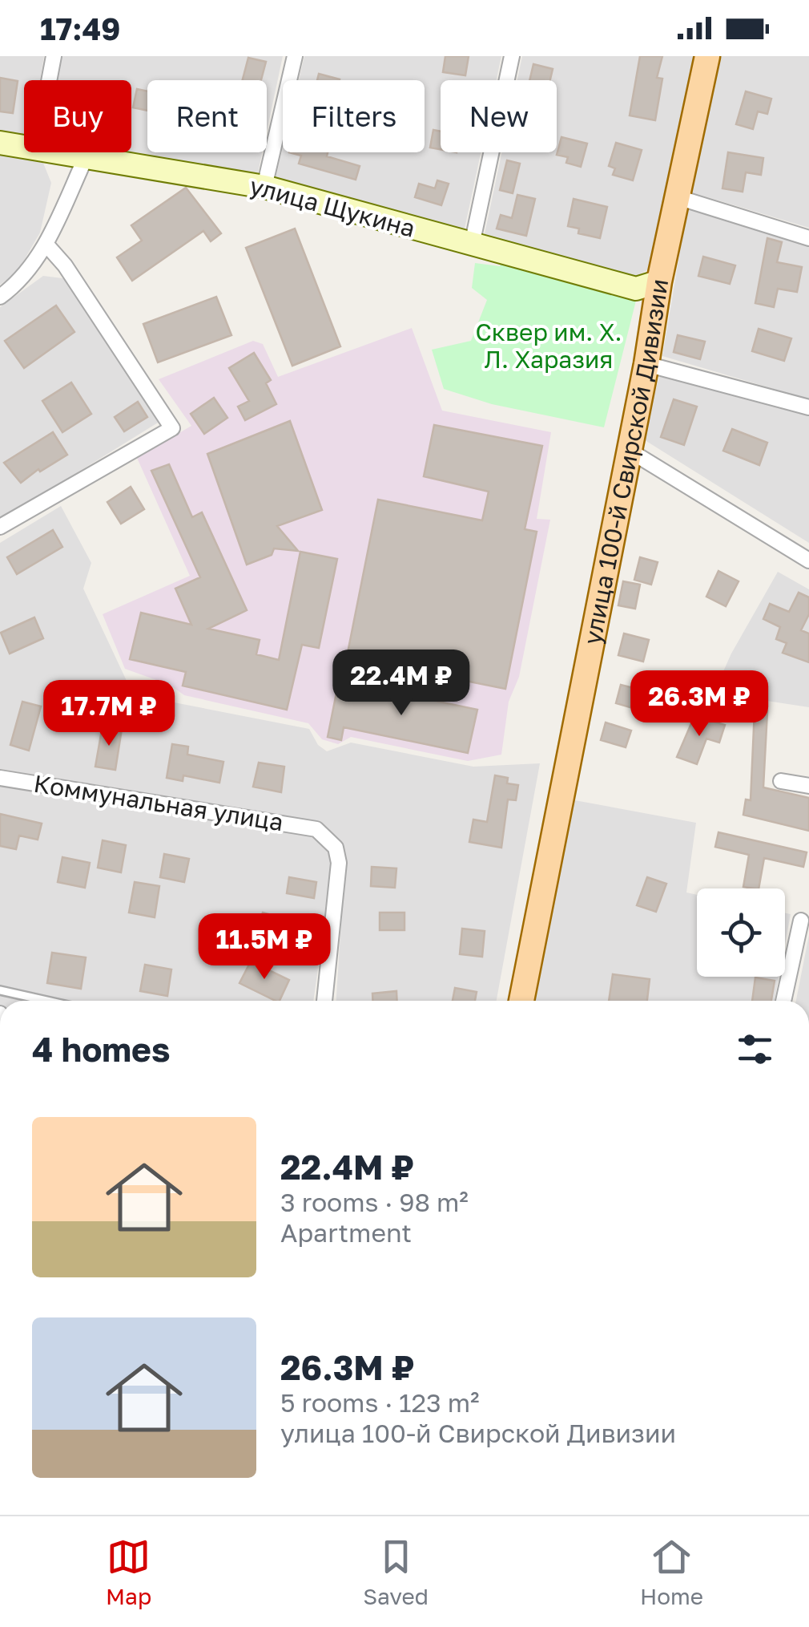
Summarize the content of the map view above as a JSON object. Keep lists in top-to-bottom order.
{
  "streets": {
    "main road": ["улица 100-й Свирской Дивизии"],
    "street": ["улица Щукина", "Коммунальная улица"]
  },
  "crossings": [
    ["улица Щукина", "улица 100-й Свирской Дивизии"]
  ],
  "parks": ["Сквер им. Х. Л. Харазия"],
  "page": {
    "status": "17:49",
    "chip": [
      "Buy",
      "Rent",
      "Filters",
      "New"
    ],
    "price": [
      "22.4M ₽",
      "26.3M ₽",
      "17.7M ₽",
      "11.5M ₽"
    ],
    "heading": "4 homes",
    "list": [
      {
        "name": "22.4M ₽",
        "note": "3 rooms · 98 m² · Apartment"
      },
      {
        "name": "26.3M ₽",
        "note": "5 rooms · 123 m² · улица 100-й Свирской Дивизии"
      }
    ],
    "tabs": ["Map", "Saved", "Home"]
  }
}
